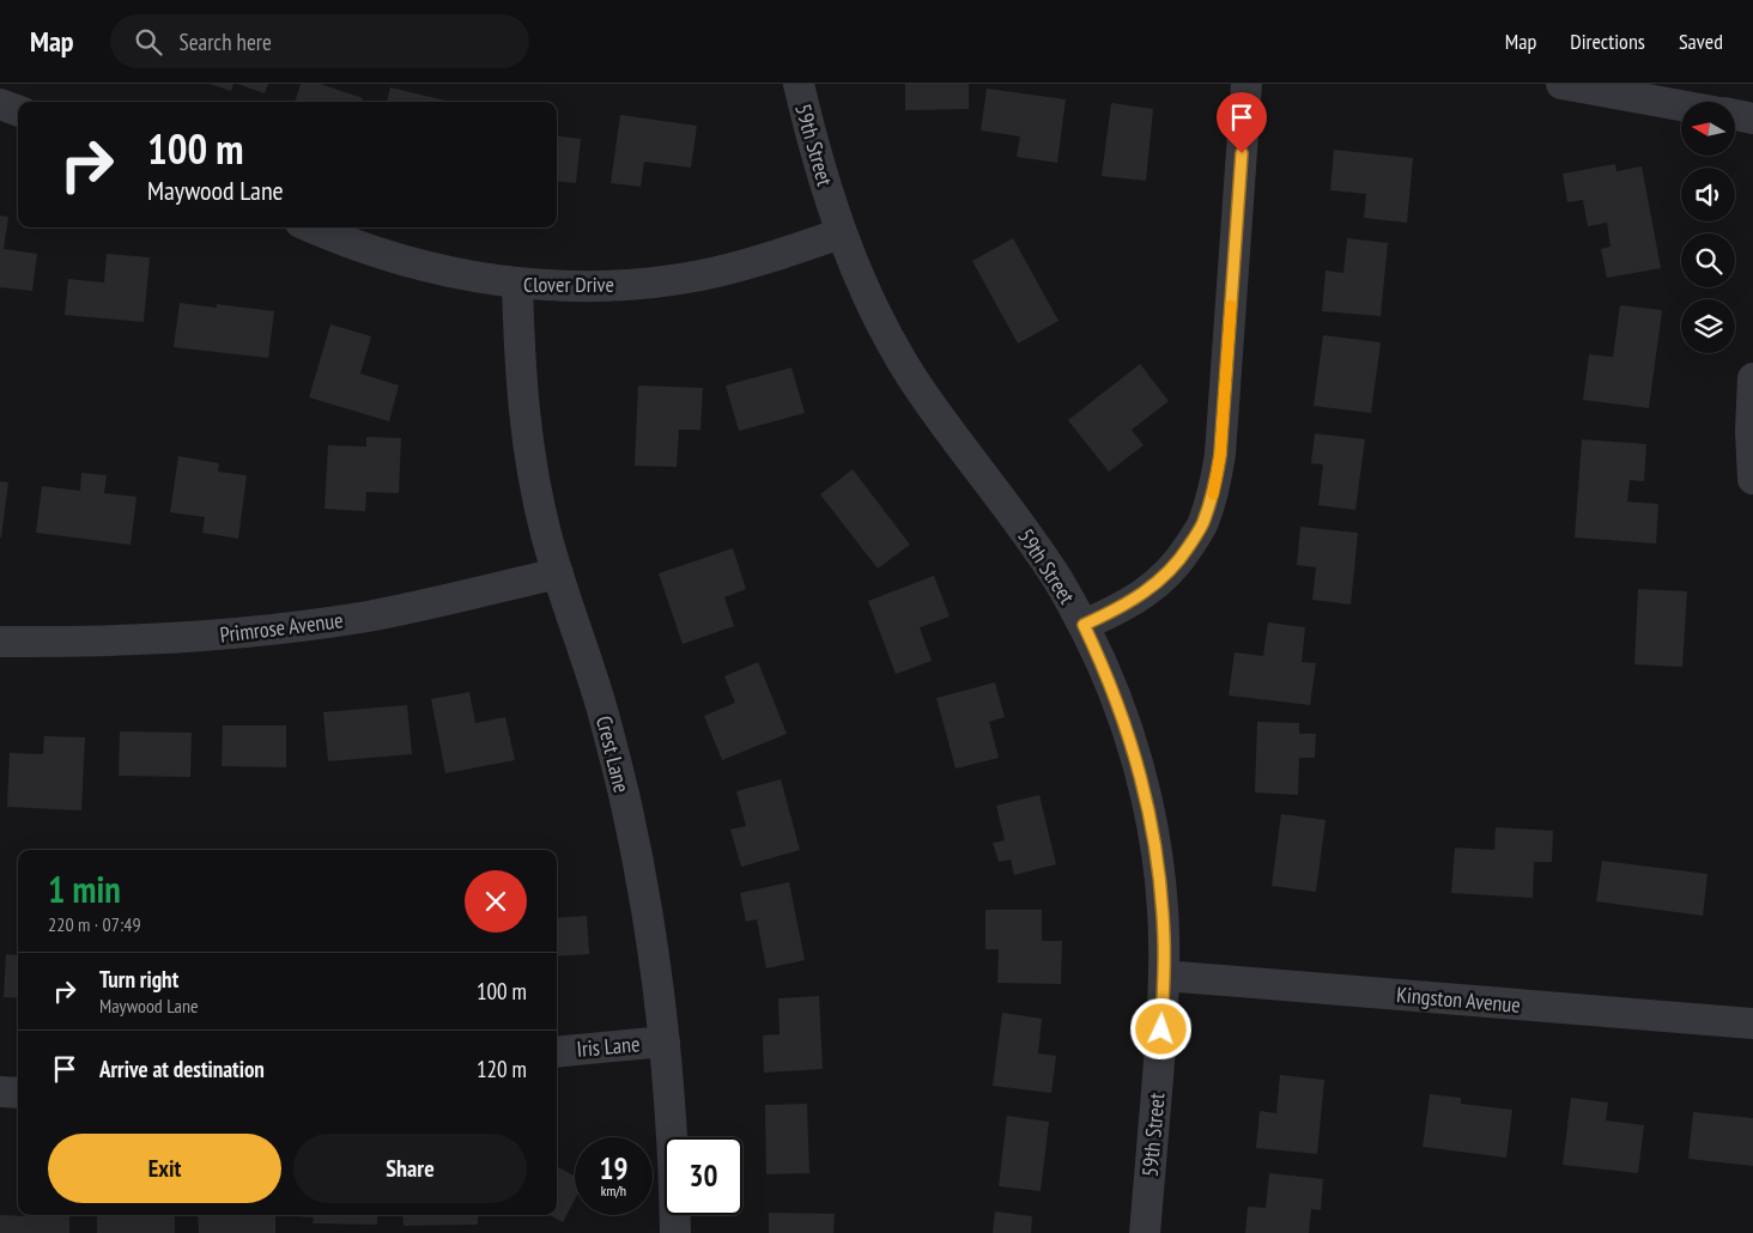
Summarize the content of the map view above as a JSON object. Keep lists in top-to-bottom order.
{
  "streets": {
    "street": [
      "59th Street",
      "Clover Drive",
      "Primrose Avenue",
      "Crest Lane",
      "Kingston Avenue",
      "Iris Lane"
    ]
  },
  "crossings": [
    ["59th Street", "Clover Drive"],
    ["59th Street", "Kingston Avenue"],
    ["Clover Drive", "Crest Lane"],
    ["Primrose Avenue", "Crest Lane"],
    ["Crest Lane", "Iris Lane"]
  ],
  "north": "left",
  "page": {
    "header": "Map",
    "search": "Search here",
    "nav": ["Map", "Directions", "Saved"],
    "turn": ["100 m", "Maywood Lane"],
    "heading": ["1 min", "220 m · 07:49"],
    "list": [
      {
        "name": "Turn right",
        "note": "Maywood Lane",
        "value": "100 m"
      },
      {
        "name": "Arrive at destination",
        "value": "120 m"
      }
    ],
    "buttons": ["Exit", "Share"],
    "speed": "19 km/h",
    "limit": "30"
  }
}
